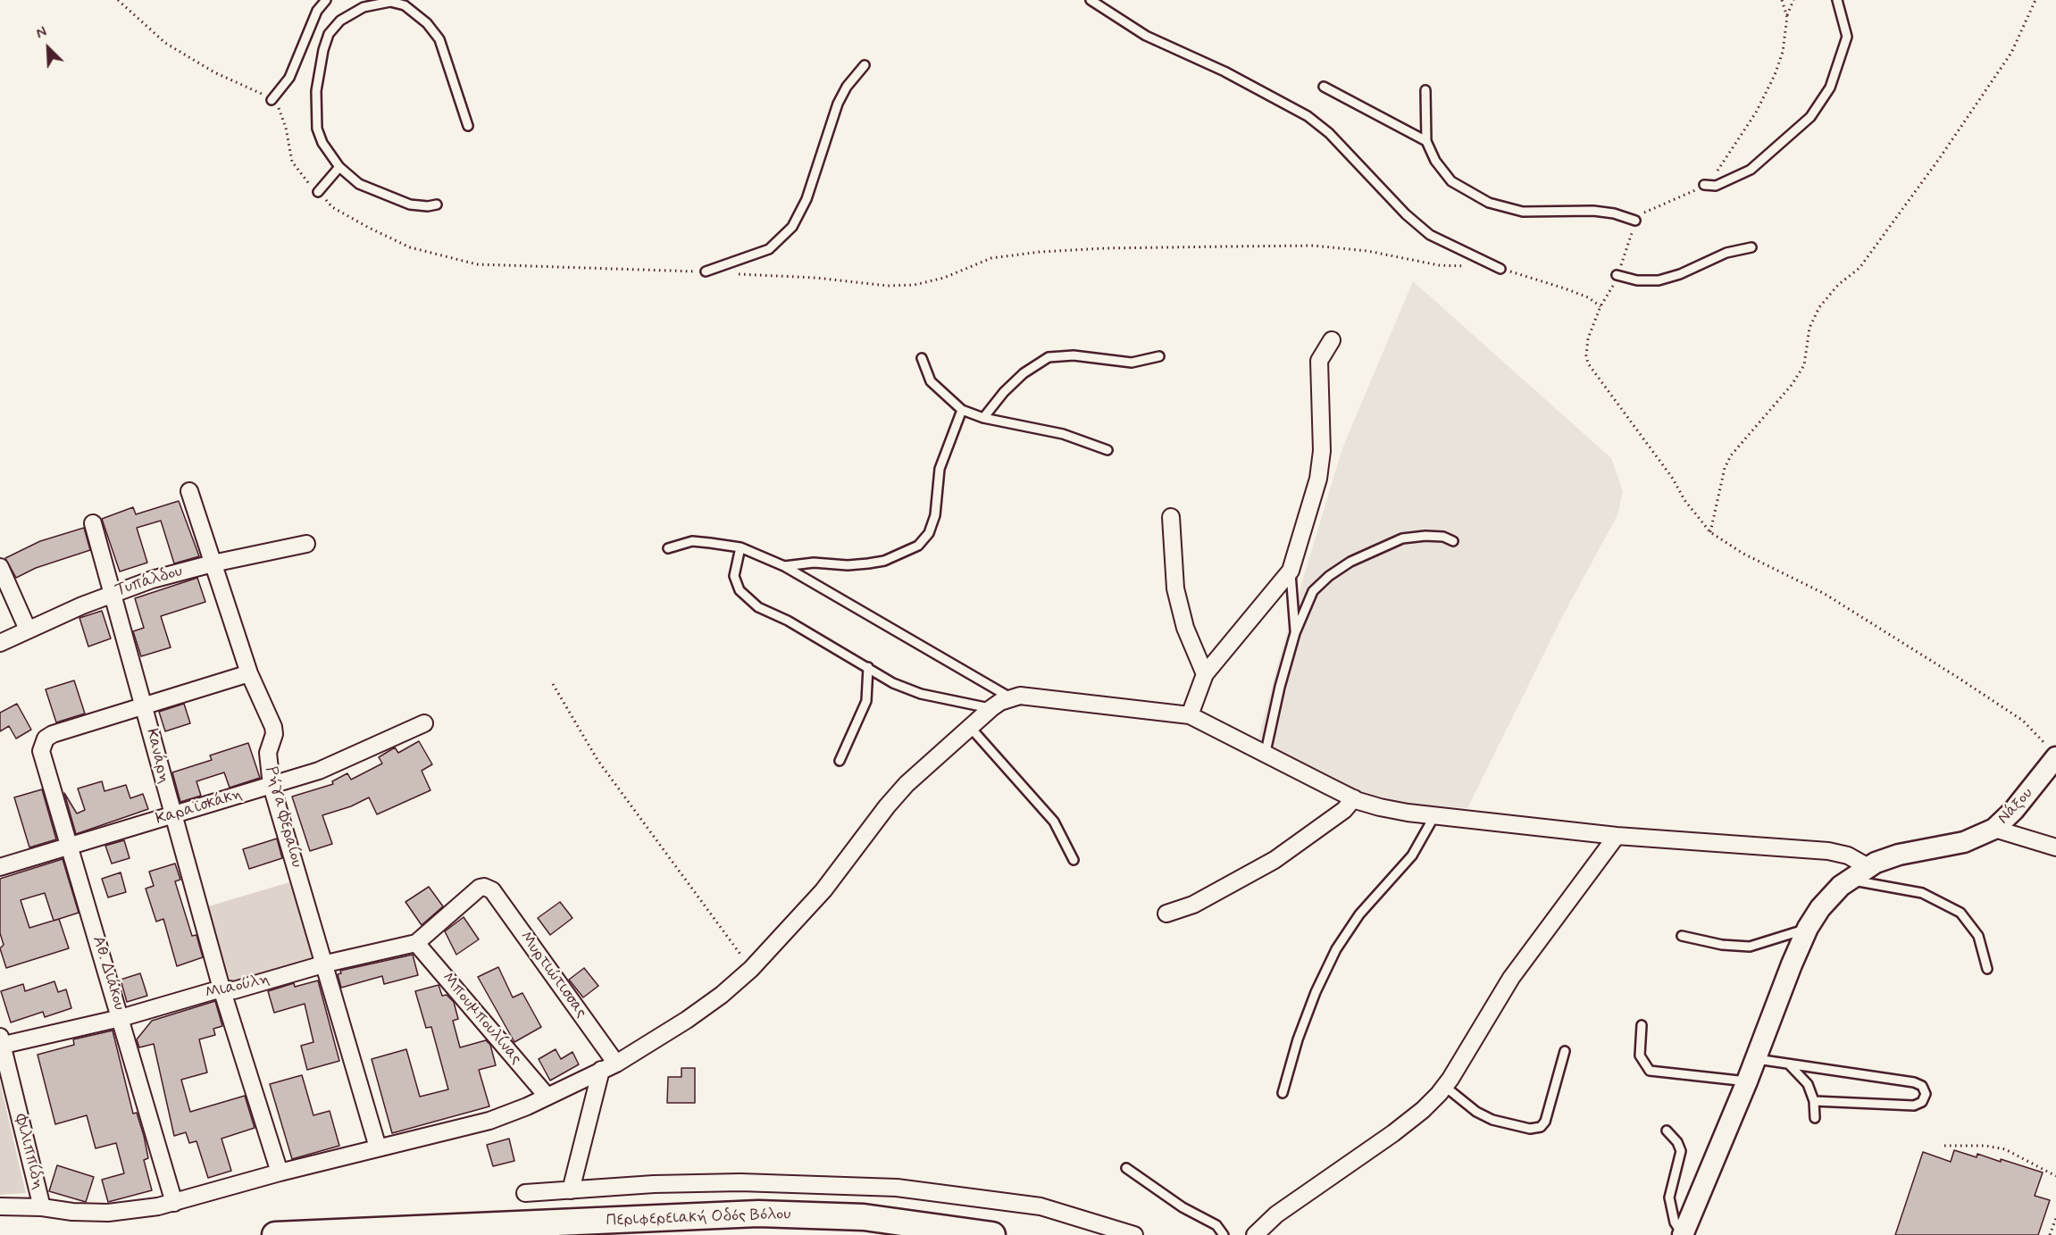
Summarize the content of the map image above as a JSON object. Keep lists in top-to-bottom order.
{
  "streets": {
    "main road": ["Περιφερειακή Οδός Βόλου"],
    "street": [
      "Τυπάλδου",
      "Κανάρη",
      "Νάξου",
      "Καραϊσκάκη",
      "Ρήγα Φεραίου",
      "Αθ. Διάκου",
      "Μυρτιώτισσας",
      "Μιαούλη",
      "Μπουμπουλίνας",
      "Φιλιππίδη"
    ]
  },
  "crossings": [
    ["Τυπάλδου", "Κανάρη"],
    ["Τυπάλδου", "Ρήγα Φεραίου"],
    ["Κανάρη", "Καραϊσκάκη"],
    ["Κανάρη", "Αθ. Διάκου"],
    ["Κανάρη", "Μιαούλη"],
    ["Καραϊσκάκη", "Ρήγα Φεραίου"],
    ["Καραϊσκάκη", "Αθ. Διάκου"],
    ["Ρήγα Φεραίου", "Μιαούλη"],
    ["Αθ. Διάκου", "Μιαούλη"],
    ["Μυρτιώτισσας", "Μιαούλη"],
    ["Μιαούλη", "Μπουμπουλίνας"],
    ["Μιαούλη", "Φιλιππίδη"]
  ],
  "north": "top left"
}
